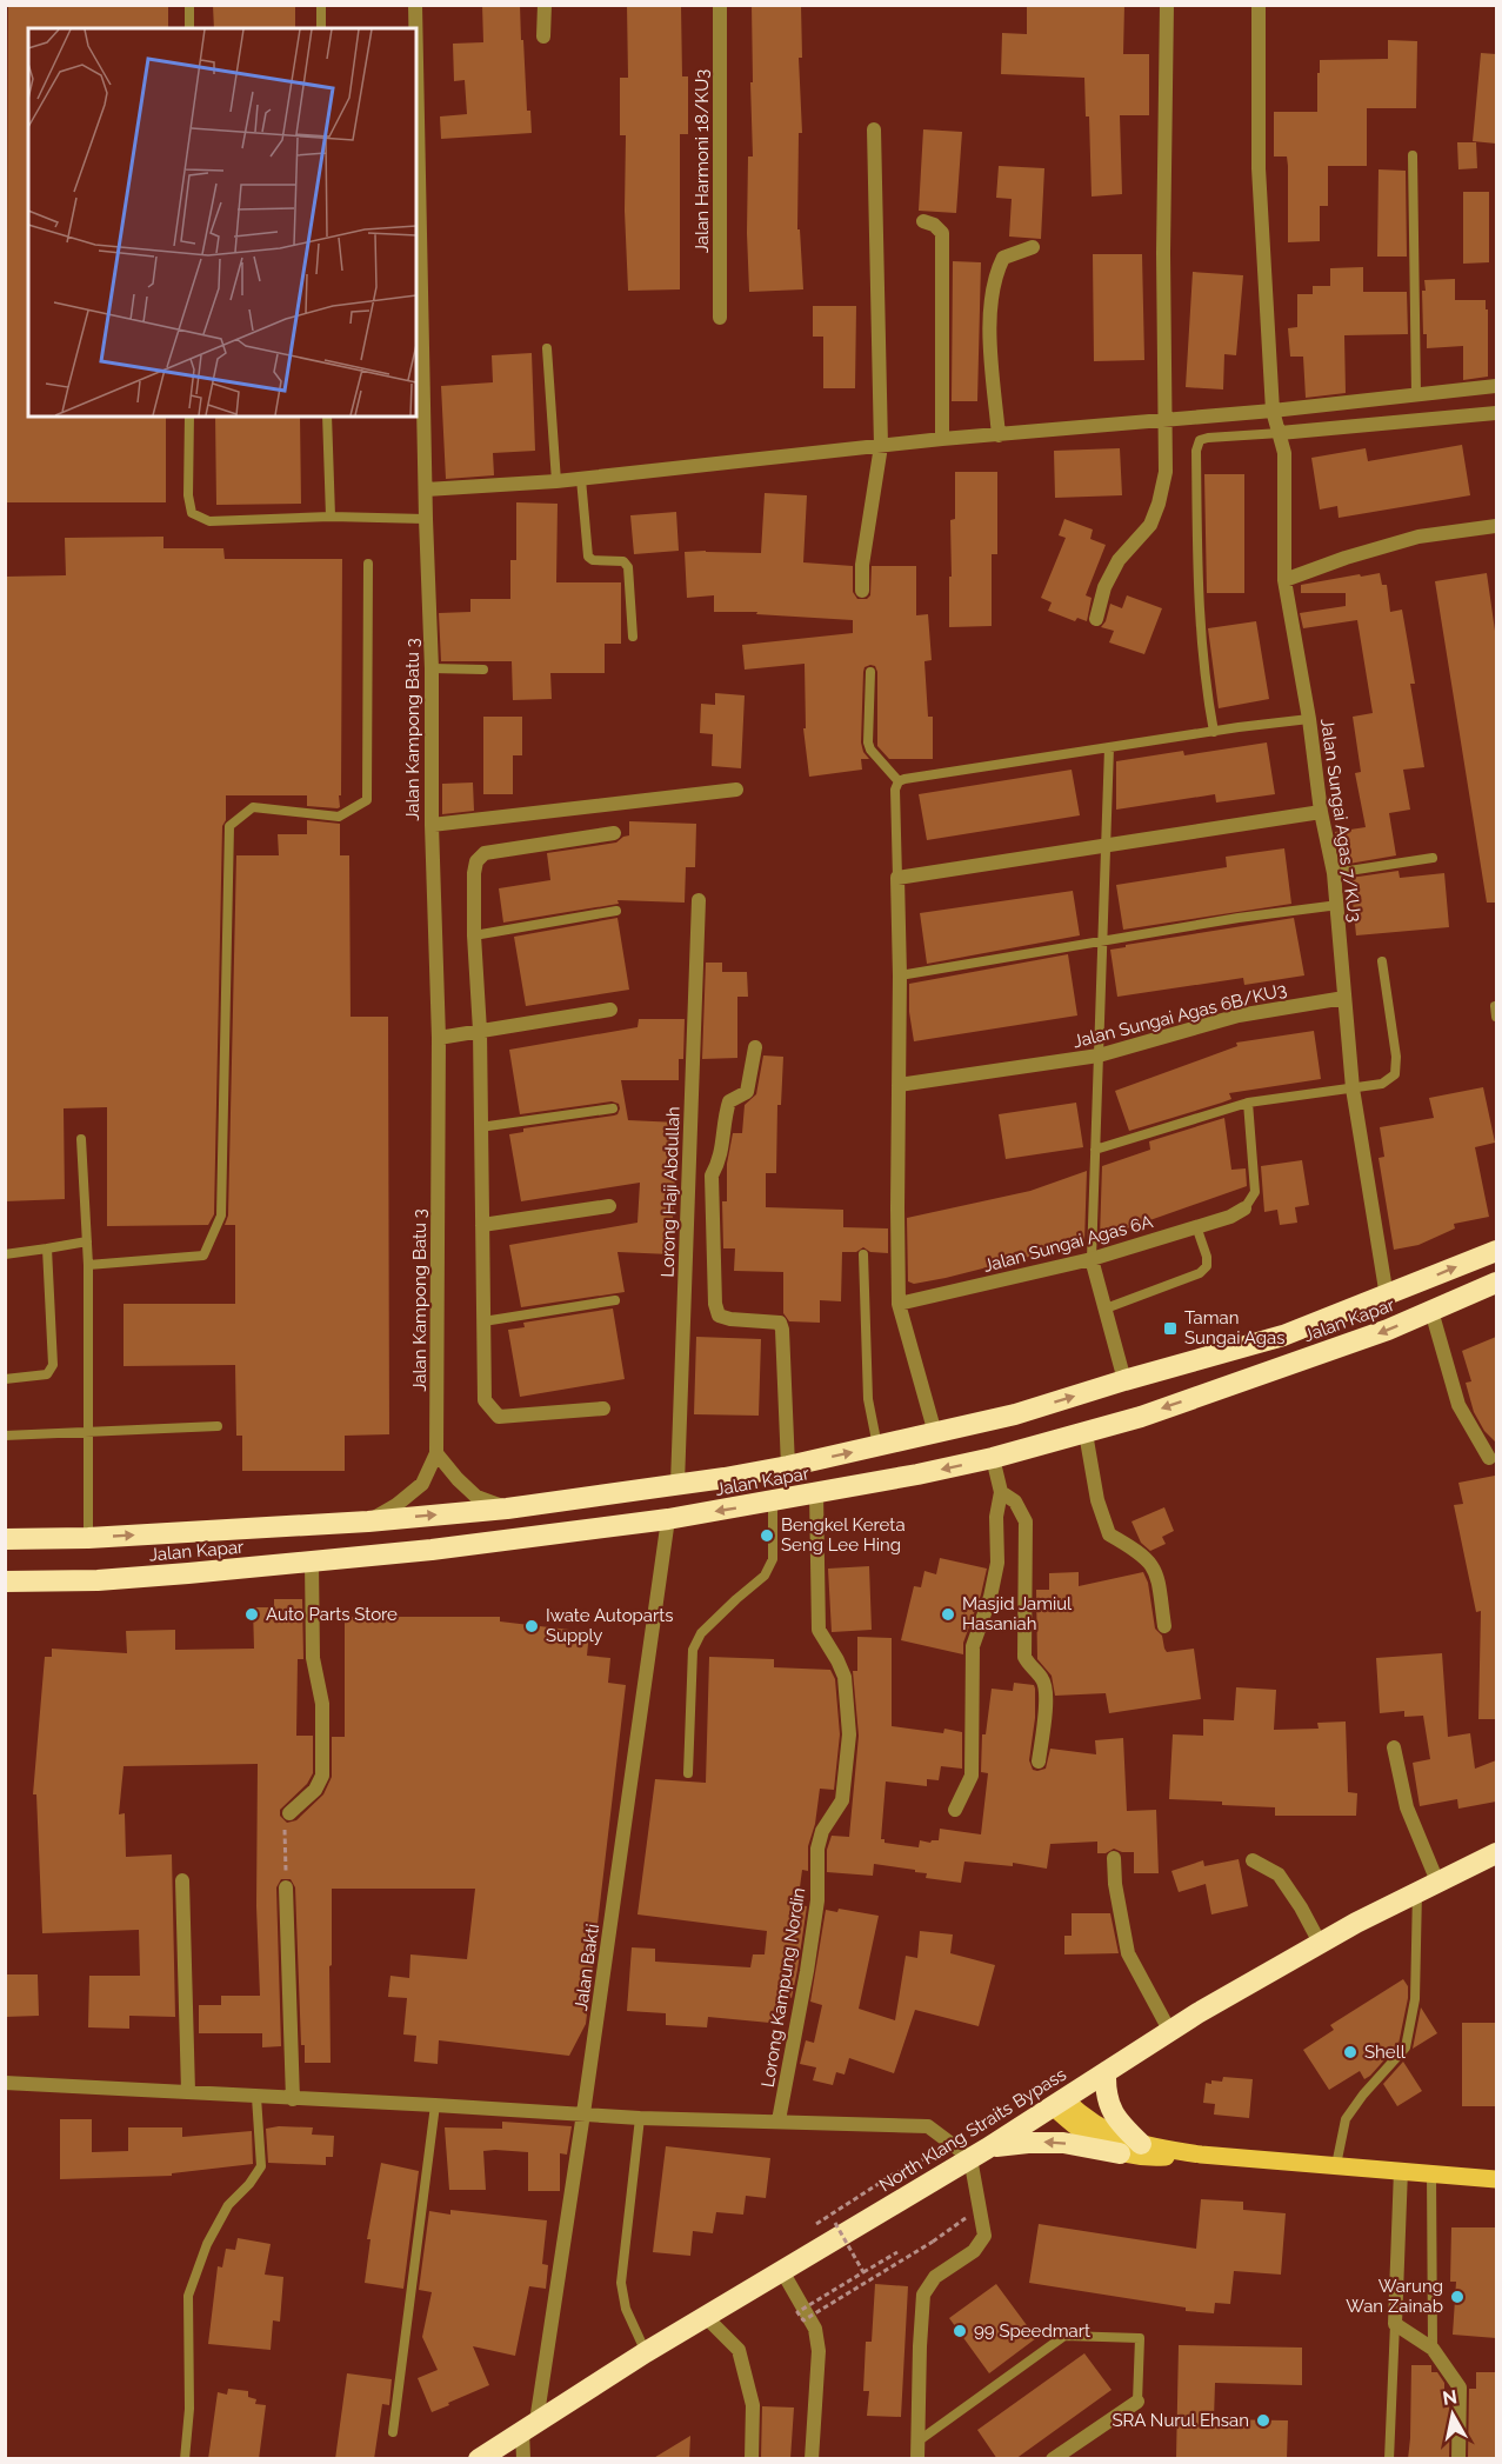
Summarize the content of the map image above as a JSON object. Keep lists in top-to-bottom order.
{
  "streets": {
    "highway": ["Jalan Kapar", "North Klang Straits Bypass"],
    "street": [
      "Jalan Harmoni 18/KU3",
      "Jalan Kampong Batu 3",
      "Jalan Sungai Agas 7/KU3",
      "Jalan Sungai Agas 6B/KU3",
      "Lorong Haji Abdullah",
      "Jalan Sungai Agas 6A",
      "Jalan Bakti",
      "Lorong Kampung Nordin"
    ]
  },
  "crossings": [
    ["Jalan Sungai Agas 7/KU3", "Jalan Sungai Agas 6B/KU3"],
    ["Jalan Sungai Agas 7/KU3", "Jalan Kapar"],
    ["Lorong Haji Abdullah", "Jalan Kapar"],
    ["Jalan Kapar", "Jalan Bakti"],
    ["Jalan Kapar", "Lorong Kampung Nordin"],
    ["Jalan Bakti", "North Klang Straits Bypass"]
  ],
  "places": {
    "transit": ["Taman Sungai Agas"],
    "other": [
      "Bengkel Kereta Seng Lee Hing",
      "Auto Parts Store",
      "Masjid Jamiul Hasaniah",
      "Iwate Autoparts Supply",
      "Shell",
      "Warung Wan Zainab",
      "99 Speedmart",
      "SRA Nurul Ehsan"
    ]
  },
  "north": "top"
}
